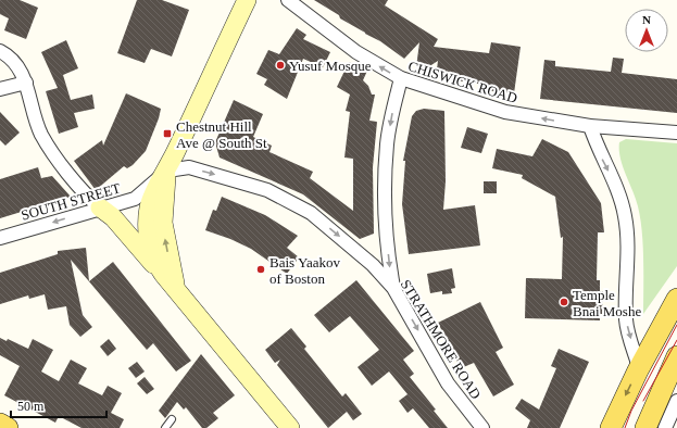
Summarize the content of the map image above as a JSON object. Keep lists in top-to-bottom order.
{
  "streets": {
    "street": ["CHISWICK ROAD", "SOUTH STREET", "STRATHMORE ROAD"]
  },
  "crossings": [
    ["SOUTH STREET", "STRATHMORE ROAD"]
  ],
  "one_way": ["CHISWICK ROAD", "SOUTH STREET", "STRATHMORE ROAD"],
  "places": {
    "other": ["Yusuf Mosque", "Bais Yaakov of Boston", "Temple Bnai Moshe"],
    "transit": ["Chestnut Hill Ave @ South St"]
  },
  "scale_bar": "50 m",
  "north": "top"
}
